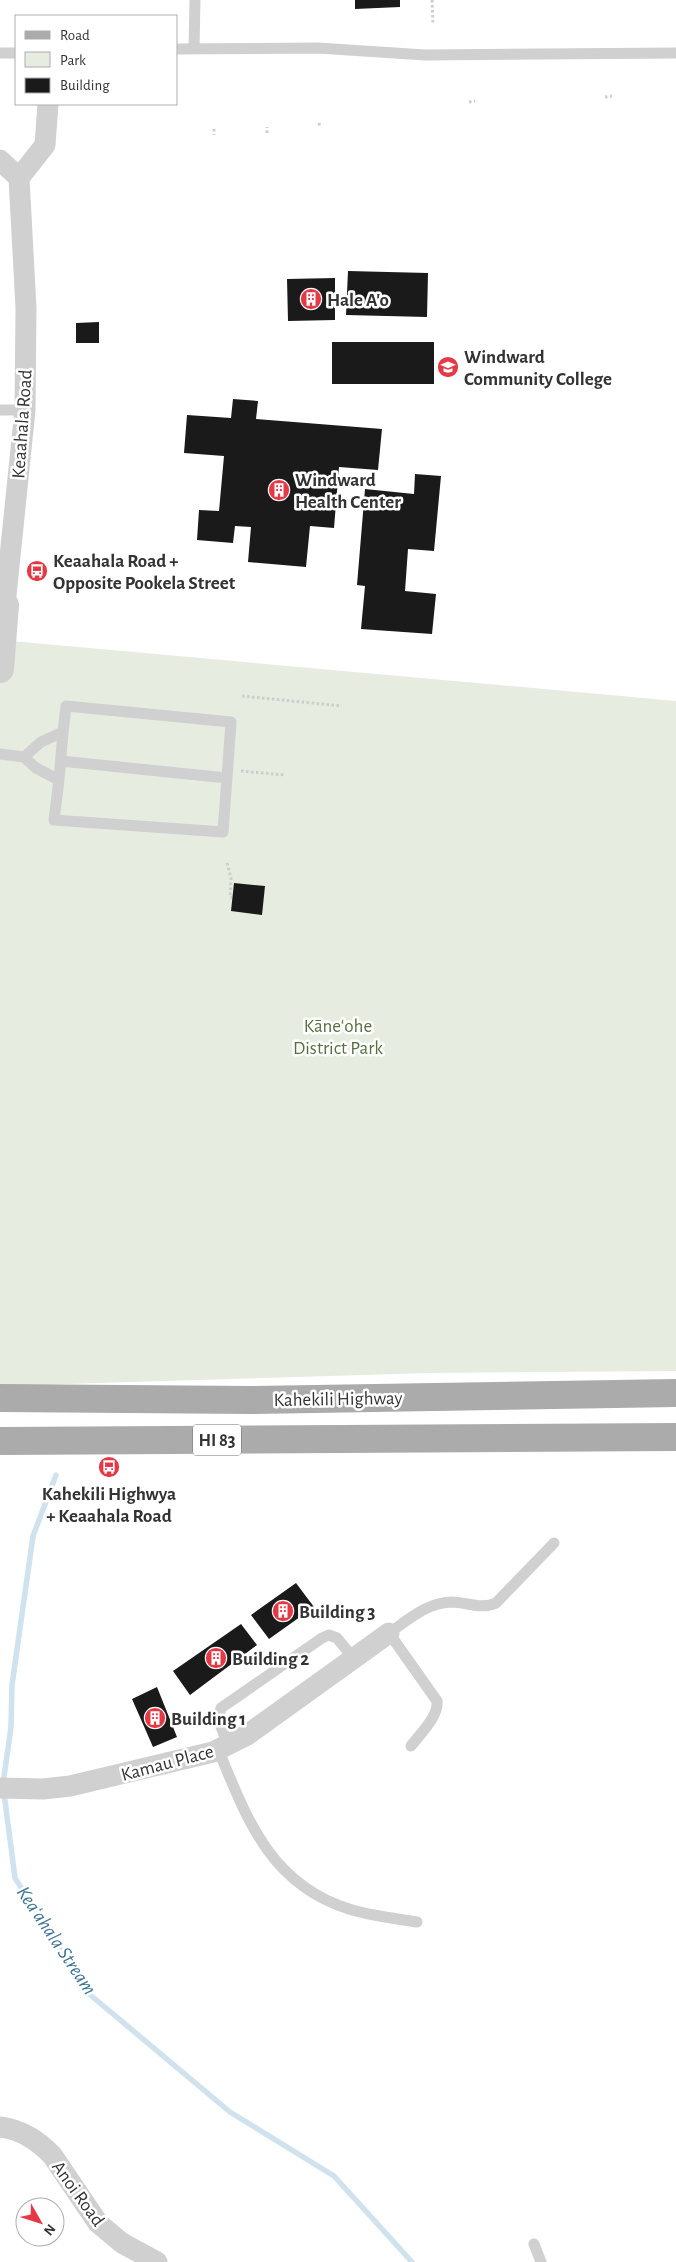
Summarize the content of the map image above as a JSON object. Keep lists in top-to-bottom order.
{
  "streets": {
    "main road": ["Kahekili Highway", "HI 83"],
    "street": ["Keaahala Road", "Kamau Place", "Anoi Road"]
  },
  "water": ["Keaʻahala Stream"],
  "parks": ["Kāneʻohe District Park"],
  "places": {
    "building": [
      "Hale A'o",
      "Windward Health Center",
      "Building 3",
      "Building 2",
      "Building 1"
    ],
    "school or university": ["Windward Community College"],
    "bus stop": ["Keaahala Road + Opposite Pookela Street", "Kahekili Highwya + Keaahala Road"]
  },
  "legend": ["Road", "Park", "Building"],
  "north": "bottom right"
}
